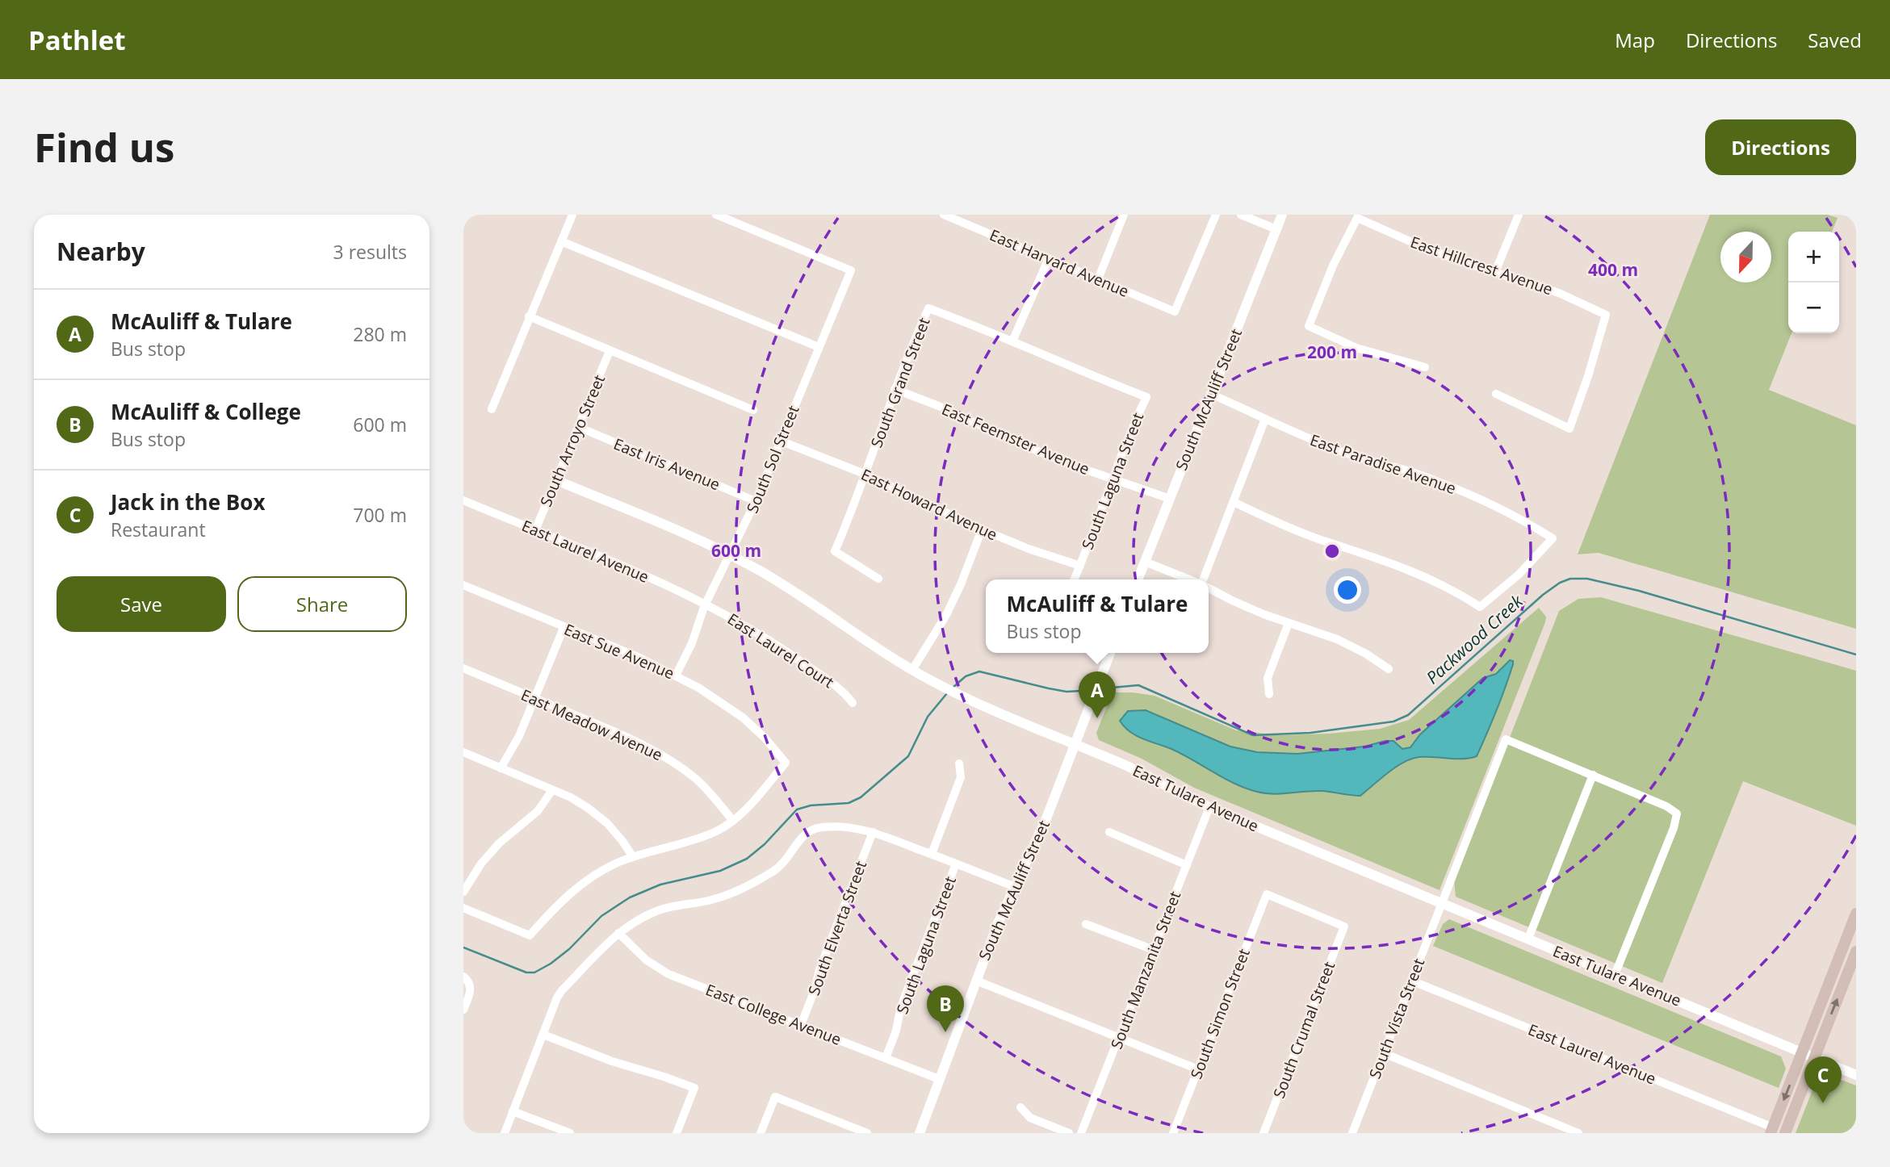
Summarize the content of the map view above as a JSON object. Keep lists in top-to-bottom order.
{
  "streets": {
    "street": [
      "East Harvard Avenue",
      "East Hillcrest Avenue",
      "South Grand Street",
      "South McAuliff Street",
      "East Feemster Avenue",
      "South Arroyo Street",
      "South Sol Street",
      "East Iris Avenue",
      "East Paradise Avenue",
      "South Laguna Street",
      "East Howard Avenue",
      "East Laurel Avenue",
      "East Laurel Court",
      "East Sue Avenue",
      "East Meadow Avenue",
      "East Tulare Avenue",
      "South Elverta Street",
      "South Manzanita Street",
      "South Simon Street",
      "East College Avenue",
      "South Vista Street",
      "South Crumal Street"
    ]
  },
  "crossings": [
    ["South Grand Street", "East Feemster Avenue"],
    ["South Grand Street", "South Laguna Street"],
    ["South Grand Street", "East Howard Avenue"],
    ["South McAuliff Street", "East Feemster Avenue"],
    ["South McAuliff Street", "East Paradise Avenue"],
    ["South McAuliff Street", "East Tulare Avenue"],
    ["South McAuliff Street", "East College Avenue"],
    ["East Feemster Avenue", "South Laguna Street"],
    ["South Arroyo Street", "East Iris Avenue"],
    ["South Arroyo Street", "East Laurel Avenue"],
    ["South Arroyo Street", "East Tulare Avenue"],
    ["South Sol Street", "East Iris Avenue"],
    ["South Sol Street", "East Howard Avenue"],
    ["South Sol Street", "East Laurel Avenue"],
    ["South Sol Street", "East Laurel Court"],
    ["South Sol Street", "East Sue Avenue"],
    ["South Sol Street", "East Tulare Avenue"],
    ["South Laguna Street", "East Howard Avenue"],
    ["South Laguna Street", "East College Avenue"],
    ["East Laurel Avenue", "East Laurel Court"],
    ["East Laurel Avenue", "South Vista Street"],
    ["East Sue Avenue", "East Meadow Avenue"],
    ["East Tulare Avenue", "South Manzanita Street"],
    ["East Tulare Avenue", "South Vista Street"],
    ["South Elverta Street", "East College Avenue"],
    ["South Simon Street", "South Crumal Street"]
  ],
  "water": ["Packwood Creek"],
  "north": "bottom",
  "page": {
    "header": "Pathlet",
    "nav": ["Map", "Directions", "Saved"],
    "buttons": [
      "Directions",
      ["Save", "Share"]
    ],
    "title": "Find us",
    "heading": ["Nearby", "3 results"],
    "map_buttons": ["+", "−"],
    "list": [
      {
        "mark": "A",
        "name": "McAuliff & Tulare",
        "note": "Bus stop",
        "value": "280 m"
      },
      {
        "mark": "B",
        "name": "McAuliff & College",
        "note": "Bus stop",
        "value": "600 m"
      },
      {
        "mark": "C",
        "name": "Jack in the Box",
        "note": "Restaurant",
        "value": "700 m"
      }
    ],
    "popup": ["McAuliff & Tulare", "Bus stop"],
    "pins": ["A", "B", "C"]
  },
  "rings": ["400 m", "200 m", "600 m"]
}
